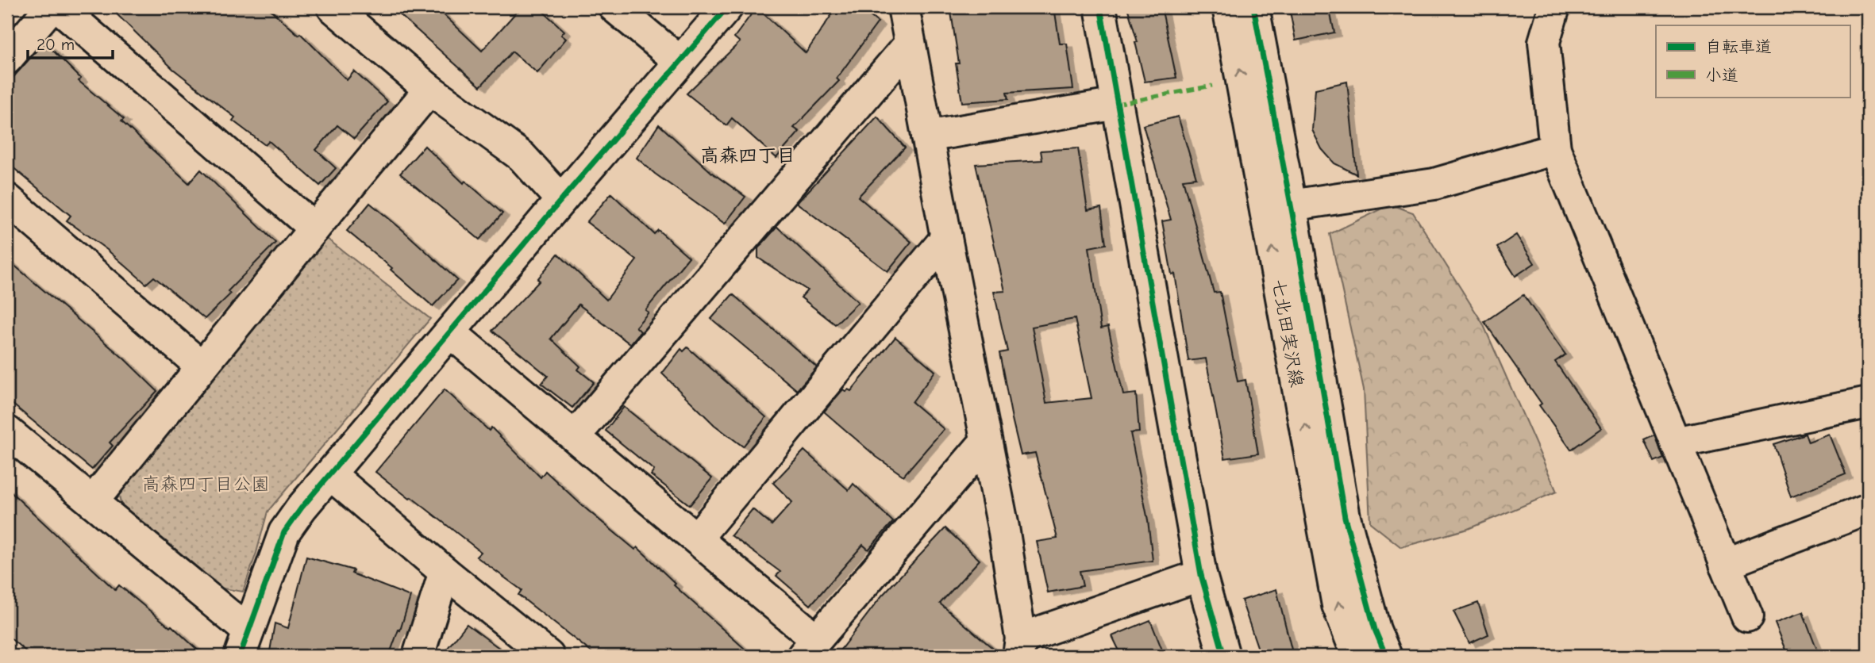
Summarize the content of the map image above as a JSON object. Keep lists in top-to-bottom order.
{
  "streets": {
    "street": ["七北田実沢線"]
  },
  "districts": ["高森四丁目"],
  "parks": ["高森四丁目公園"],
  "legend": ["自転車道", "小道"],
  "scale_bar": "20 m"
}
